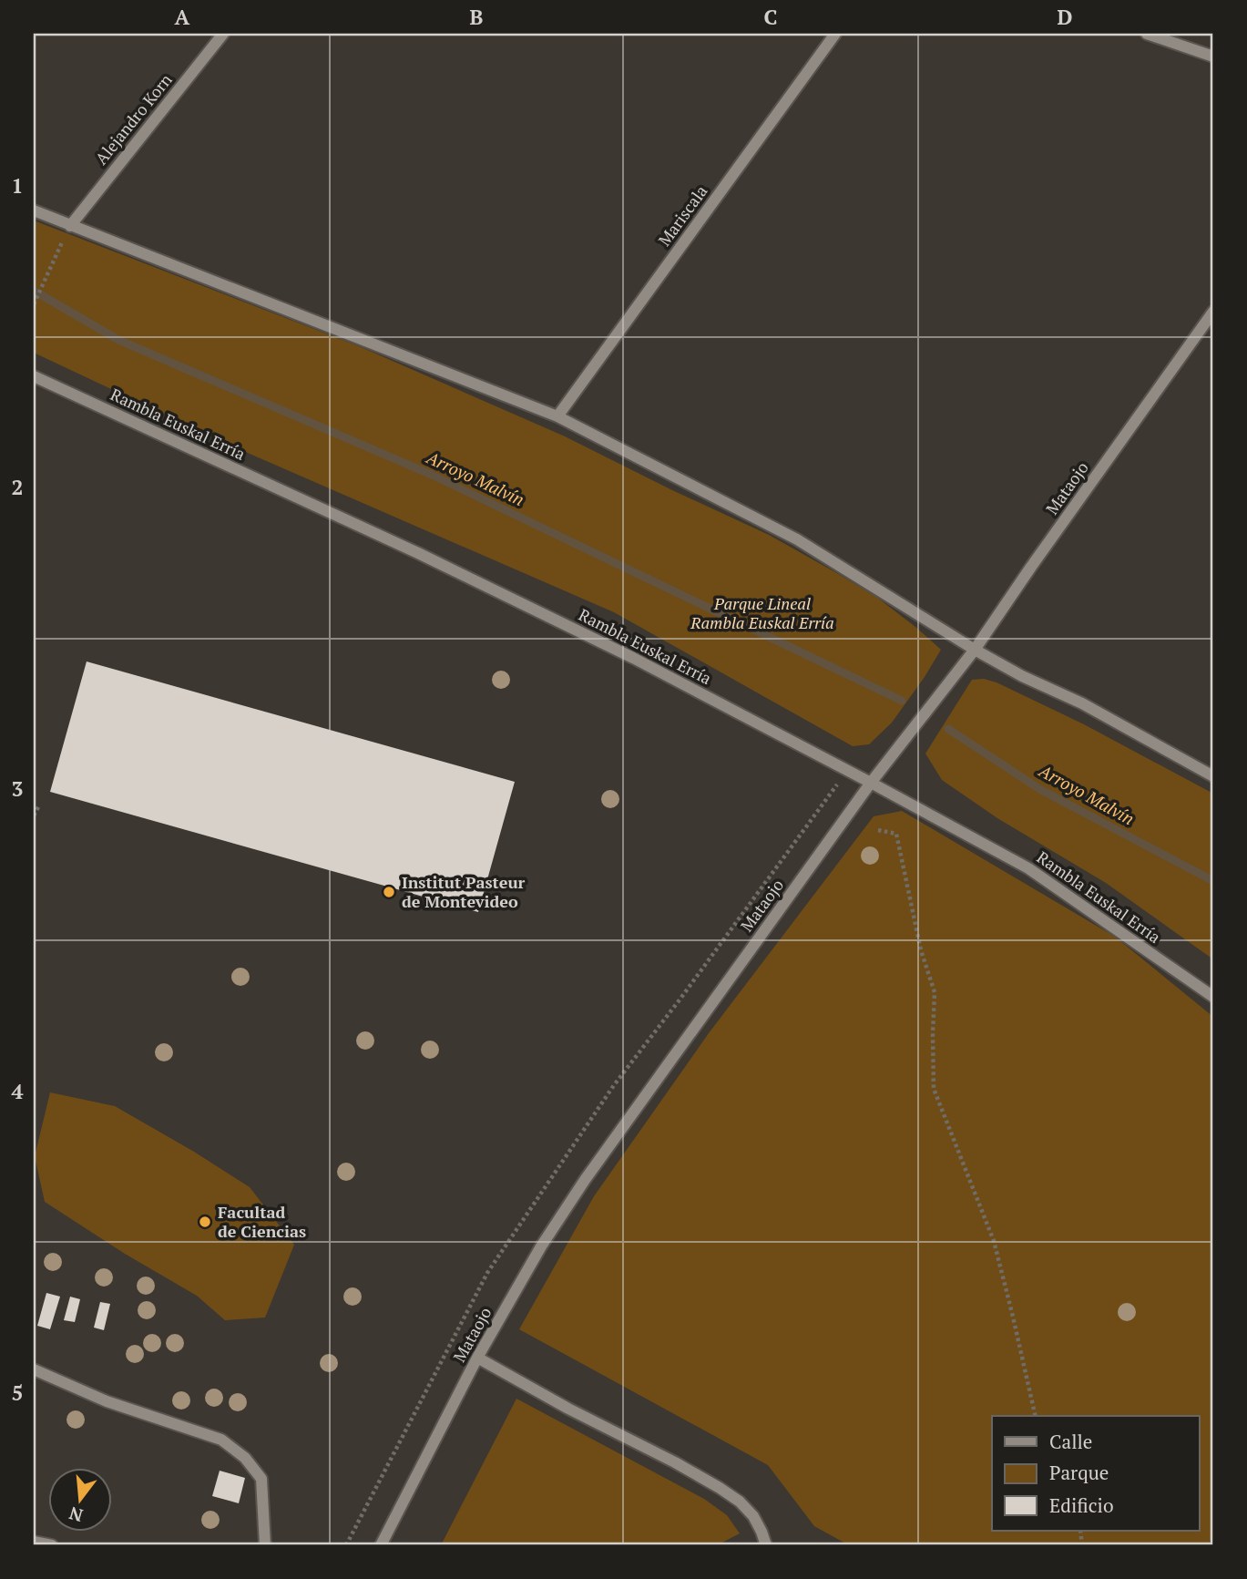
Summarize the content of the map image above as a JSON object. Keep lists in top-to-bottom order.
{
  "streets": {
    "street": [
      "Alejandro Korn",
      "Mariscala",
      "Rambla Euskal Erría",
      "Mataojo"
    ]
  },
  "crossings": [
    ["Rambla Euskal Erría", "Mataojo"]
  ],
  "water": ["Arroyo Malvín"],
  "parks": ["Parque Lineal Rambla Euskal Erría"],
  "places": ["Institut Pasteur de Montevideo", "Facultad de Ciencias"],
  "legend": ["Calle", "Parque", "Edificio"],
  "north": "bottom",
  "grid": {
    "columns": [
      "A",
      "B",
      "C",
      "D"
    ],
    "rows": [
      "1",
      "2",
      "3",
      "4",
      "5"
    ]
  }
}
